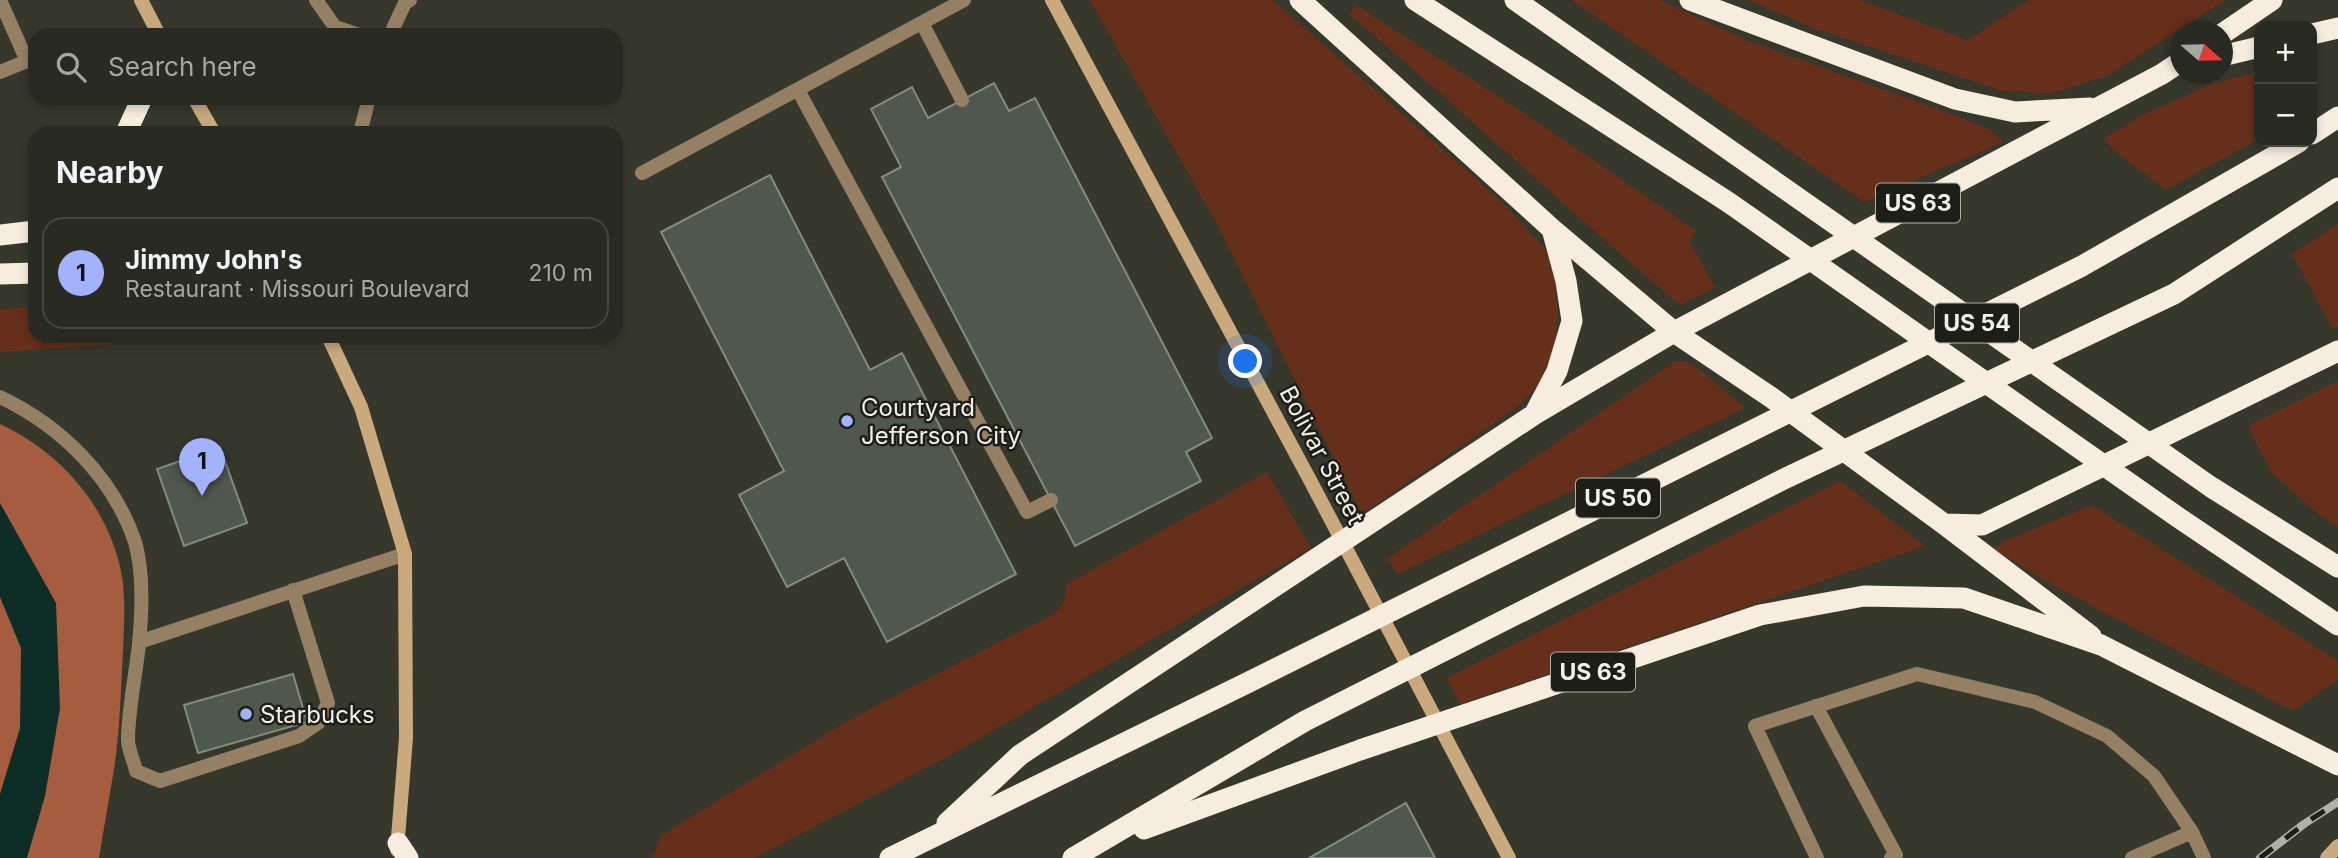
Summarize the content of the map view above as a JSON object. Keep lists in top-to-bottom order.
{
  "streets": {
    "highway": ["US 63", "US 54", "US 50"],
    "street": ["Bolivar Street"]
  },
  "crossings": [
    ["US 63", "US 50"]
  ],
  "places": ["Courtyard Jefferson City", "Starbucks"],
  "north": "right",
  "page": {
    "map_buttons": ["+", "−"],
    "search": "Search here",
    "heading": "Nearby",
    "list": [
      {
        "mark": "1",
        "name": "Jimmy John's",
        "note": "Restaurant · Missouri Boulevard",
        "value": "210 m"
      }
    ],
    "pins": "1"
  }
}
